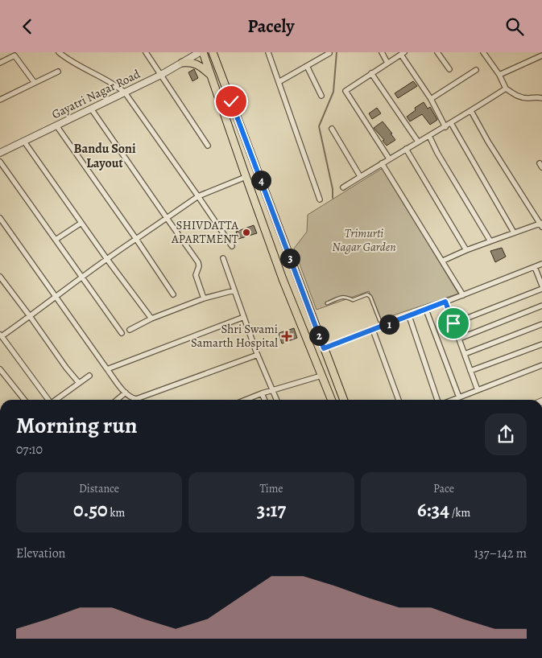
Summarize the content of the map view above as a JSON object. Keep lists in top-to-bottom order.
{
  "streets": {
    "street": ["Gayatri Nagar Road"]
  },
  "districts": ["Bandu Soni Layout"],
  "parks": ["Trimurti Nagar Garden"],
  "places": {
    "other": ["SHIVDATTA APARTMENT"],
    "health": ["Shri Swami Samarth Hospital"]
  },
  "page": {
    "header": "Pacely",
    "pins": [
      "4",
      "3",
      "1",
      "2"
    ],
    "heading": ["Morning run", "07:10"],
    "stats": [
      ["Distance", "0.50 km"],
      ["Time", "3:17"],
      ["Pace", "6:34 /km"]
    ],
    "chart": ["Elevation", "137–142 m"]
  }
}
